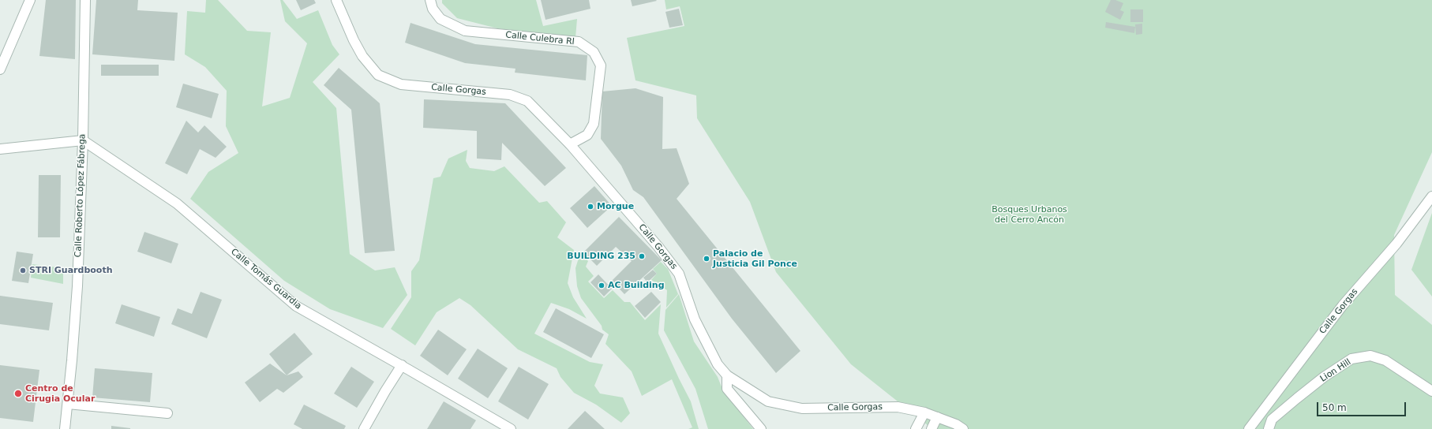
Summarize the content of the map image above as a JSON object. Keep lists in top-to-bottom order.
{
  "streets": {
    "street": [
      "Calle Culebra Rl",
      "Calle Gorgas",
      "Calle Roberto López Fábrega",
      "Calle Tomás Guardia",
      "Lion Hill"
    ]
  },
  "crossings": [
    ["Calle Culebra Rl", "Calle Gorgas"],
    ["Calle Roberto López Fábrega", "Calle Tomás Guardia"]
  ],
  "parks": ["Bosques Urbanos del Cerro Ancón"],
  "places": [
    "Morgue",
    "BUILDING 235",
    "Palacio de Justicia Gil Ponce",
    "STRI Guardbooth",
    "AC Building",
    "Centro de Cirugia Ocular"
  ],
  "scale_bar": "50 m"
}
